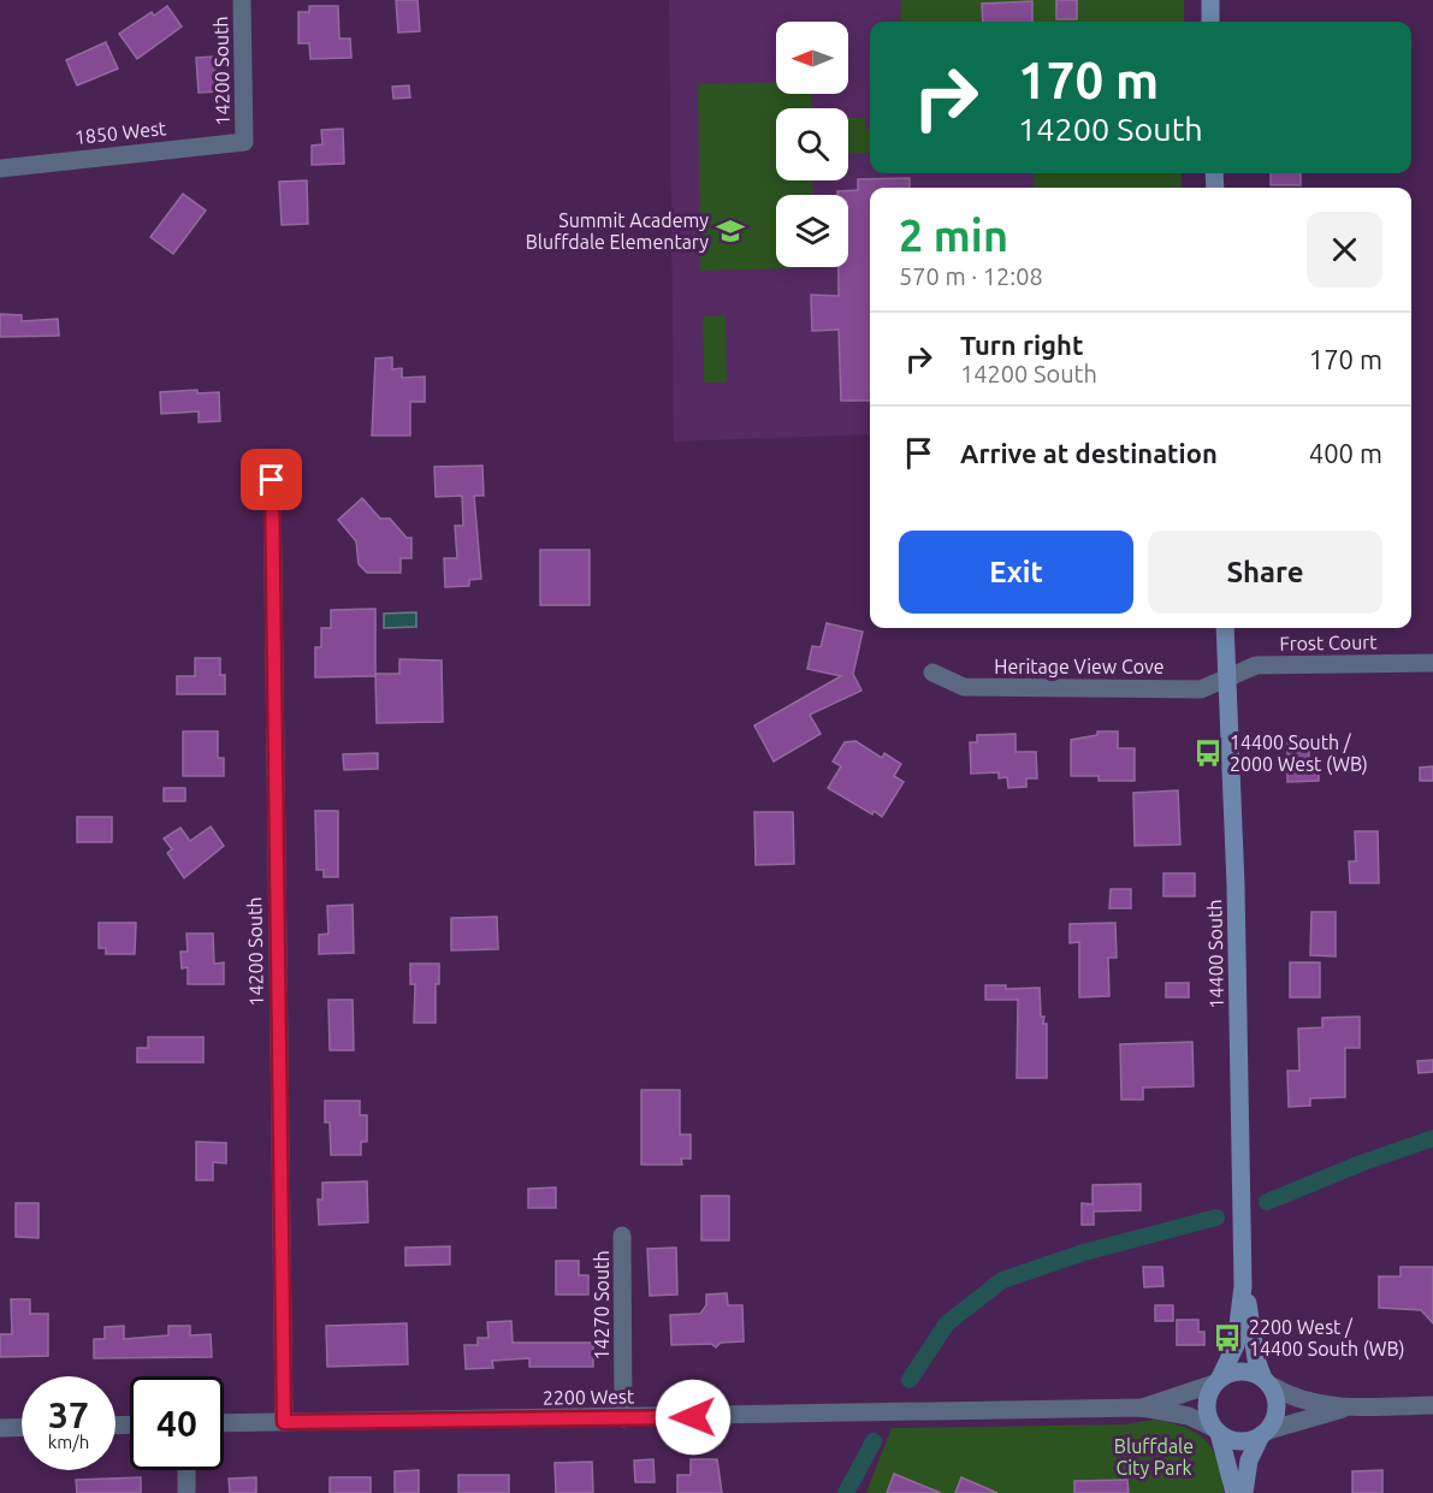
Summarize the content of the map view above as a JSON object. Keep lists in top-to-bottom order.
{
  "streets": {
    "main road": ["14400 South"],
    "street": [
      "14200 South",
      "1850 West",
      "Frost Court",
      "Heritage View Cove",
      "14270 South",
      "2200 West"
    ]
  },
  "crossings": [
    ["14200 South", "1850 West"],
    ["14200 South", "2200 West"],
    ["Frost Court", "Heritage View Cove"],
    ["Frost Court", "14400 South"],
    ["Heritage View Cove", "14400 South"],
    ["14400 South", "2200 West"],
    ["14270 South", "2200 West"]
  ],
  "parks": ["Bluffdale City Park"],
  "places": {
    "school or university": ["Summit Academy Bluffdale Elementary"],
    "bus stop": ["14400 South / 2000 West (WB)", "2200 West / 14400 South (WB)"]
  },
  "north": "left",
  "page": {
    "turn": ["170 m", "14200 South"],
    "heading": ["2 min", "570 m · 12:08"],
    "list": [
      {
        "name": "Turn right",
        "note": "14200 South",
        "value": "170 m"
      },
      {
        "name": "Arrive at destination",
        "value": "400 m"
      }
    ],
    "buttons": ["Exit", "Share"],
    "speed": "37 km/h",
    "limit": "40"
  }
}
